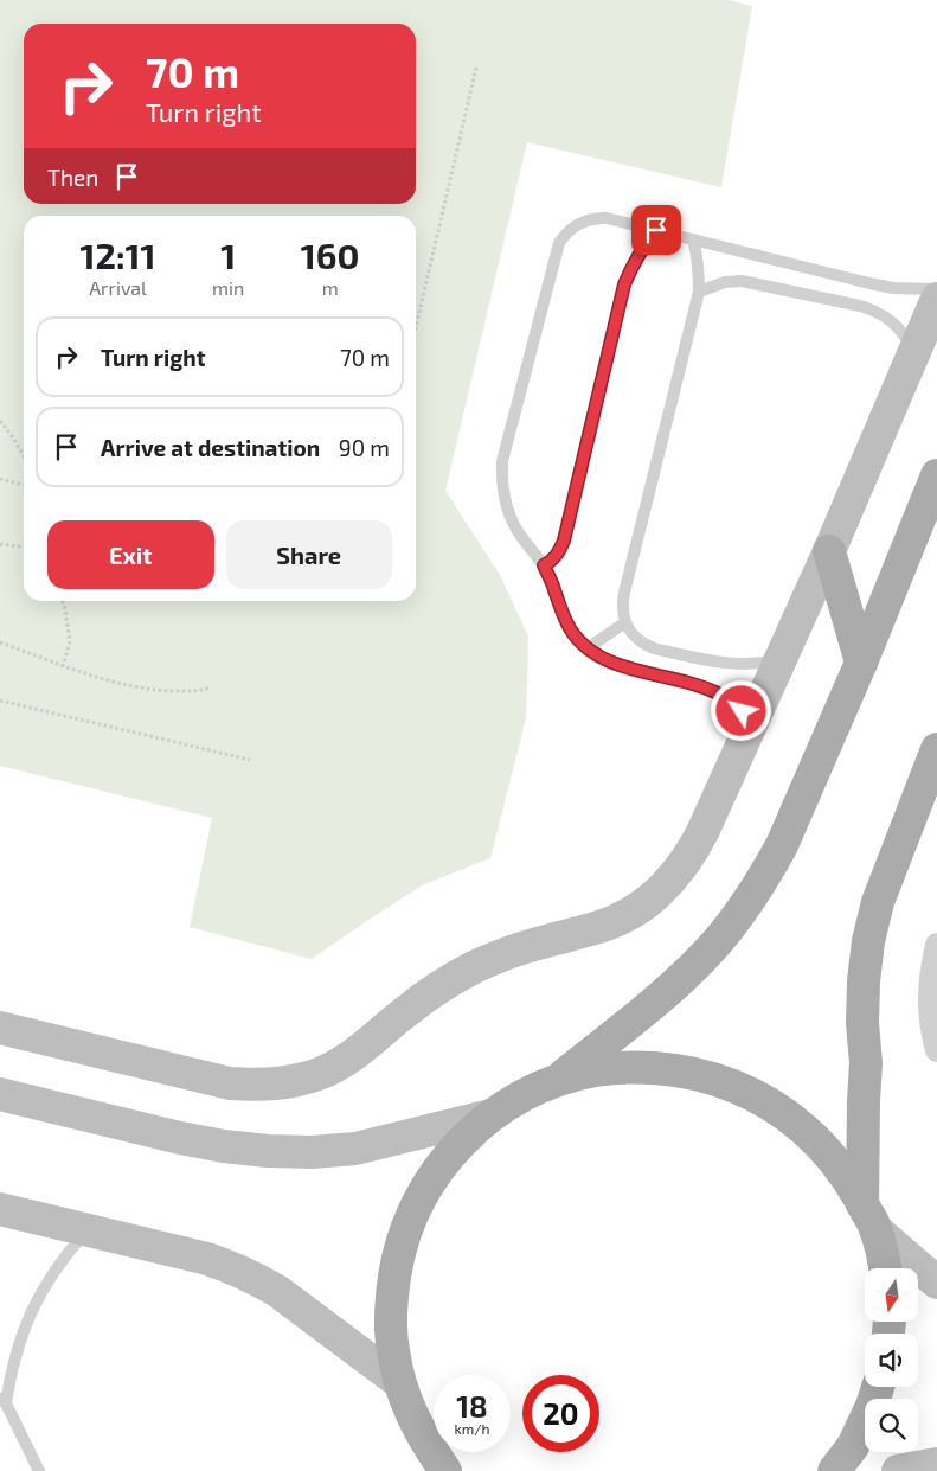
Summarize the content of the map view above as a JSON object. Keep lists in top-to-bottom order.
{
  "north": "bottom",
  "page": {
    "turn": ["70 m", "Turn right"],
    "then": "Then",
    "eta": [
      "12:11",
      "Arrival",
      "1",
      "min",
      "160",
      "m"
    ],
    "list": [
      {
        "name": "Turn right",
        "value": "70 m"
      },
      {
        "name": "Arrive at destination",
        "value": "90 m"
      }
    ],
    "buttons": ["Exit", "Share"],
    "speed": "18 km/h",
    "limit": "20"
  }
}
